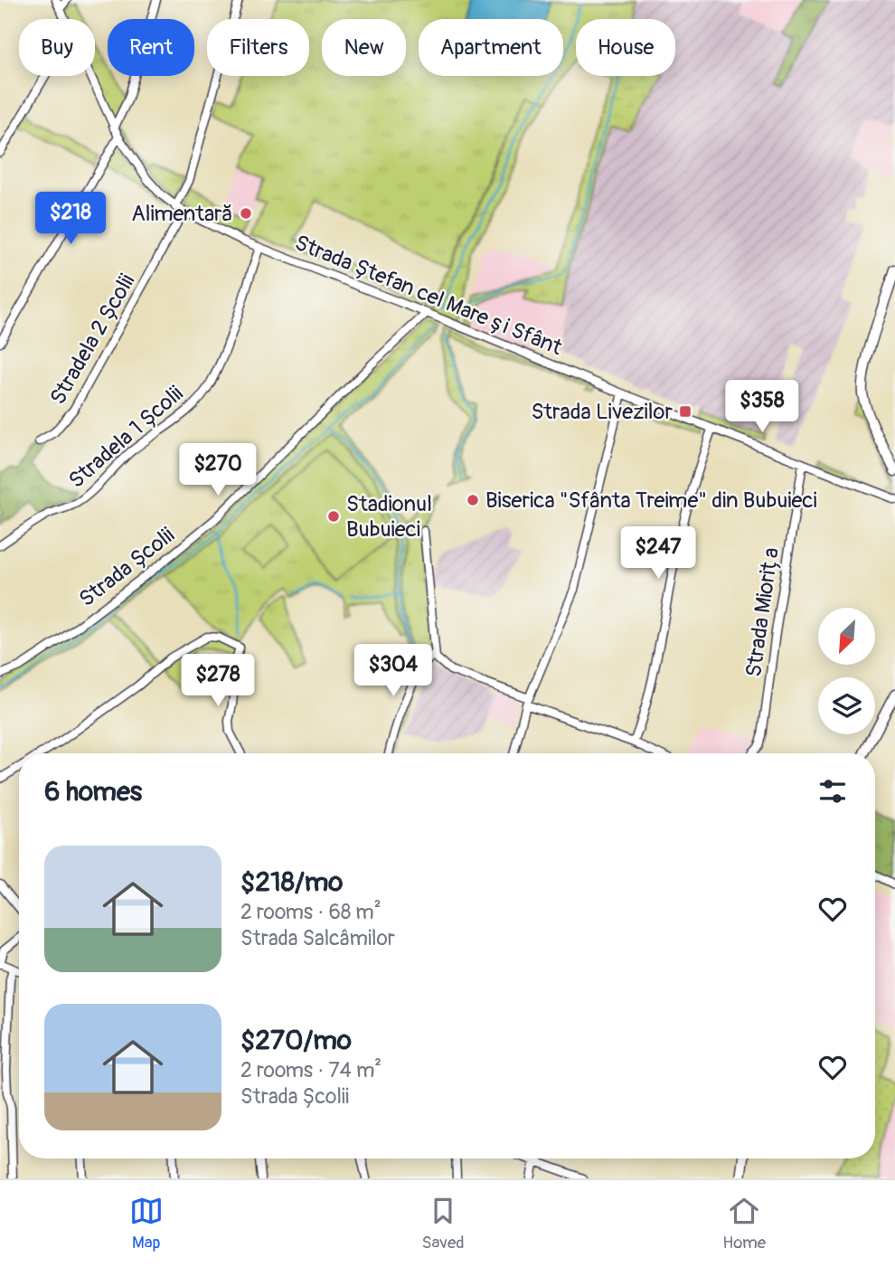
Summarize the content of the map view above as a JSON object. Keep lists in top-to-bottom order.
{
  "streets": {
    "street": [
      "Strada Ștefan cel Mare și Sfânt",
      "Stradela 2 Școlii",
      "Stradela 1 Școlii",
      "Strada Școlii",
      "Strada Miorița"
    ]
  },
  "crossings": [
    ["Strada Ștefan cel Mare și Sfânt", "Stradela 2 Școlii"],
    ["Strada Ștefan cel Mare și Sfânt", "Stradela 1 Școlii"],
    ["Strada Ștefan cel Mare și Sfânt", "Strada Școlii"],
    ["Strada Ștefan cel Mare și Sfânt", "Strada Miorița"]
  ],
  "places": {
    "other": ["Alimentară", "Biserica \"Sfânta Treime\" din Bubuieci", "Stadionul Bubuieci"],
    "transit": ["Strada Livezilor"]
  },
  "north": "bottom left",
  "page": {
    "chip": [
      "Buy",
      "Rent",
      "Filters",
      "New",
      "Apartment",
      "House"
    ],
    "price": [
      "$218",
      "$358",
      "$270",
      "$247",
      "$304",
      "$278"
    ],
    "heading": "6 homes",
    "list": [
      {
        "name": "$218/mo",
        "note": "2 rooms · 68 m² · Strada Salcâmilor"
      },
      {
        "name": "$270/mo",
        "note": "2 rooms · 74 m² · Strada Școlii"
      }
    ],
    "tabs": ["Map", "Saved", "Home"]
  }
}
